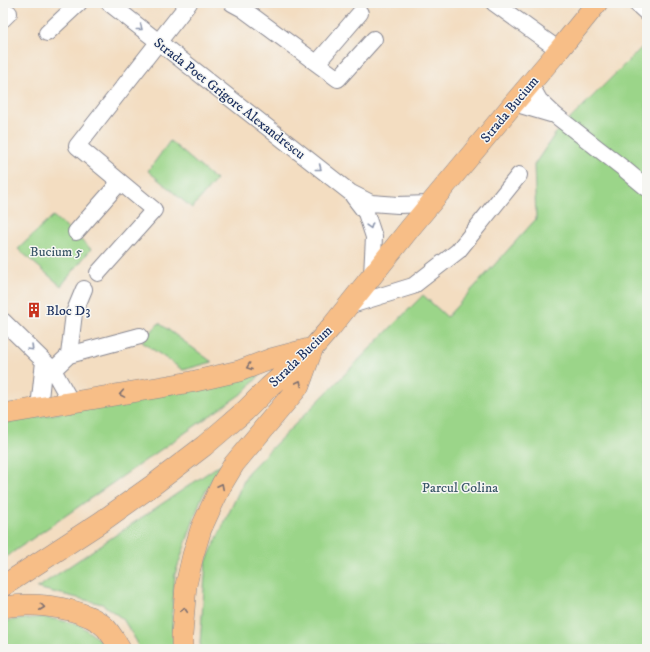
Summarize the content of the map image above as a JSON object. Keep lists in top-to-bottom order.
{
  "streets": {
    "main road": ["Strada Bucium"],
    "street": ["Strada Poet Grigore Alexandrescu"]
  },
  "parks": ["Bucium 5", "Parcul Colina"],
  "places": {
    "building": ["Bloc D3"]
  }
}
